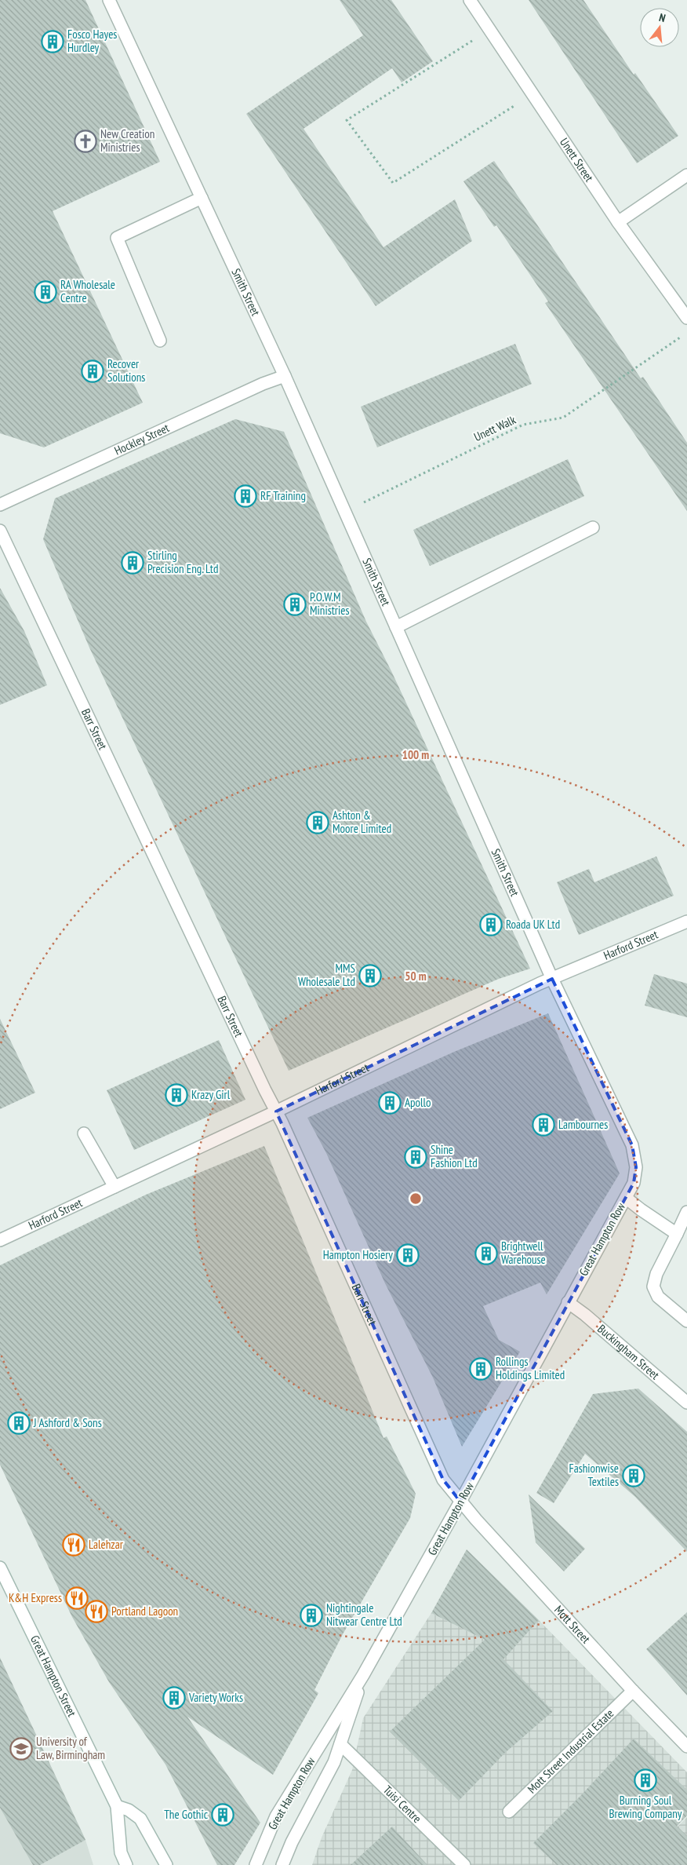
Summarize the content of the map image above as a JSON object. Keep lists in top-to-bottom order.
{
  "streets": {
    "street": [
      "Unett Street",
      "Smith Street",
      "Hockley Street",
      "Barr Street",
      "Harford Street",
      "Great Hampton Row",
      "Buckingham Street",
      "Mott Street",
      "Great Hampton Street",
      "Mott Street Industrial Estate",
      "Tuisi Centre"
    ],
    "path": ["Unett Walk"]
  },
  "crossings": [
    ["Smith Street", "Unett Walk"],
    ["Smith Street", "Hockley Street"],
    ["Smith Street", "Harford Street"],
    ["Smith Street", "Great Hampton Row"],
    ["Barr Street", "Harford Street"],
    ["Barr Street", "Great Hampton Row"],
    ["Barr Street", "Mott Street"],
    ["Great Hampton Row", "Buckingham Street"],
    ["Great Hampton Row", "Mott Street"],
    ["Mott Street", "Mott Street Industrial Estate"]
  ],
  "places": {
    "building": [
      "Fosco Hayes Hurdley",
      "RA Wholesale Centre",
      "Recover Solutions",
      "RF Training",
      "Stirling Precision Eng. Ltd",
      "P.O.W.M Ministries",
      "Ashton & Moore Limited",
      "Roada UK Ltd",
      "MMS Wholesale Ltd",
      "Krazy Girl",
      "Apollo",
      "Lambournes",
      "Shine Fashion Ltd",
      "Brightwell Warehouse",
      "Hampton Hosiery",
      "Rollings Holdings Limited",
      "J Ashford & Sons",
      "Fashionwise Textiles",
      "Nightingale Nitwear Centre Ltd",
      "Variety Works",
      "Burning Soul Brewing Company",
      "The Gothic"
    ],
    "church": ["New Creation Ministries"],
    "restaurant": ["Lalehzar", "K&H Express", "Portland Lagoon"],
    "school or university": ["University of Law, Birmingham"]
  },
  "north": "top",
  "rings": ["100 m", "50 m"]
}
